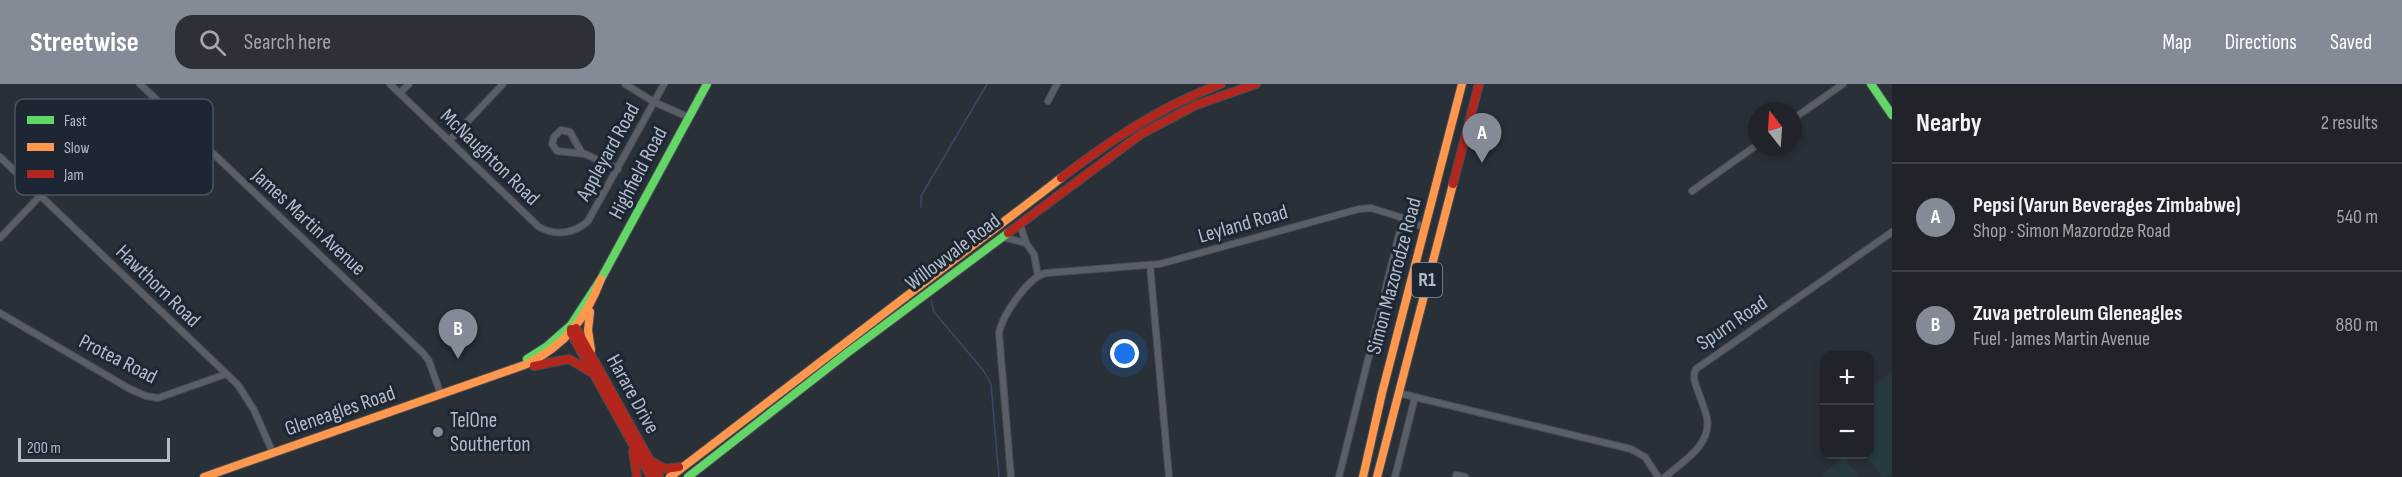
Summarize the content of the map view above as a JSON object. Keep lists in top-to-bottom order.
{
  "streets": {
    "main road": [
      "Highfield Road",
      "Willowvale Road",
      "Simon Mazorodze Road",
      "R1",
      "Harare Drive",
      "Gleneagles Road"
    ],
    "street": [
      "Appleyard Road",
      "McNaughton Road",
      "James Martin Avenue",
      "Leyland Road",
      "Hawthorn Road",
      "Spurn Road",
      "Protea Road"
    ]
  },
  "crossings": [
    ["Appleyard Road", "McNaughton Road"],
    ["Highfield Road", "Harare Drive"],
    ["Highfield Road", "Gleneagles Road"],
    ["James Martin Avenue", "Gleneagles Road"],
    ["Leyland Road", "Simon Mazorodze Road"],
    ["Hawthorn Road", "Protea Road"],
    ["Hawthorn Road", "Gleneagles Road"],
    ["Harare Drive", "Gleneagles Road"]
  ],
  "places": ["TelOne Southerton"],
  "legend": ["Fast", "Slow", "Jam"],
  "scale_bar": "200 m",
  "north": "top",
  "page": {
    "header": "Streetwise",
    "search": "Search here",
    "nav": ["Map", "Directions", "Saved"],
    "heading": ["Nearby", "2 results"],
    "pins": ["A", "B"],
    "list": [
      {
        "mark": "A",
        "name": "Pepsi (Varun Beverages Zimbabwe)",
        "note": "Shop · Simon Mazorodze Road",
        "value": "540 m"
      },
      {
        "mark": "B",
        "name": "Zuva petroleum Gleneagles",
        "note": "Fuel · James Martin Avenue",
        "value": "880 m"
      }
    ],
    "map_buttons": ["+", "−"],
    "scale": "200 m"
  }
}
